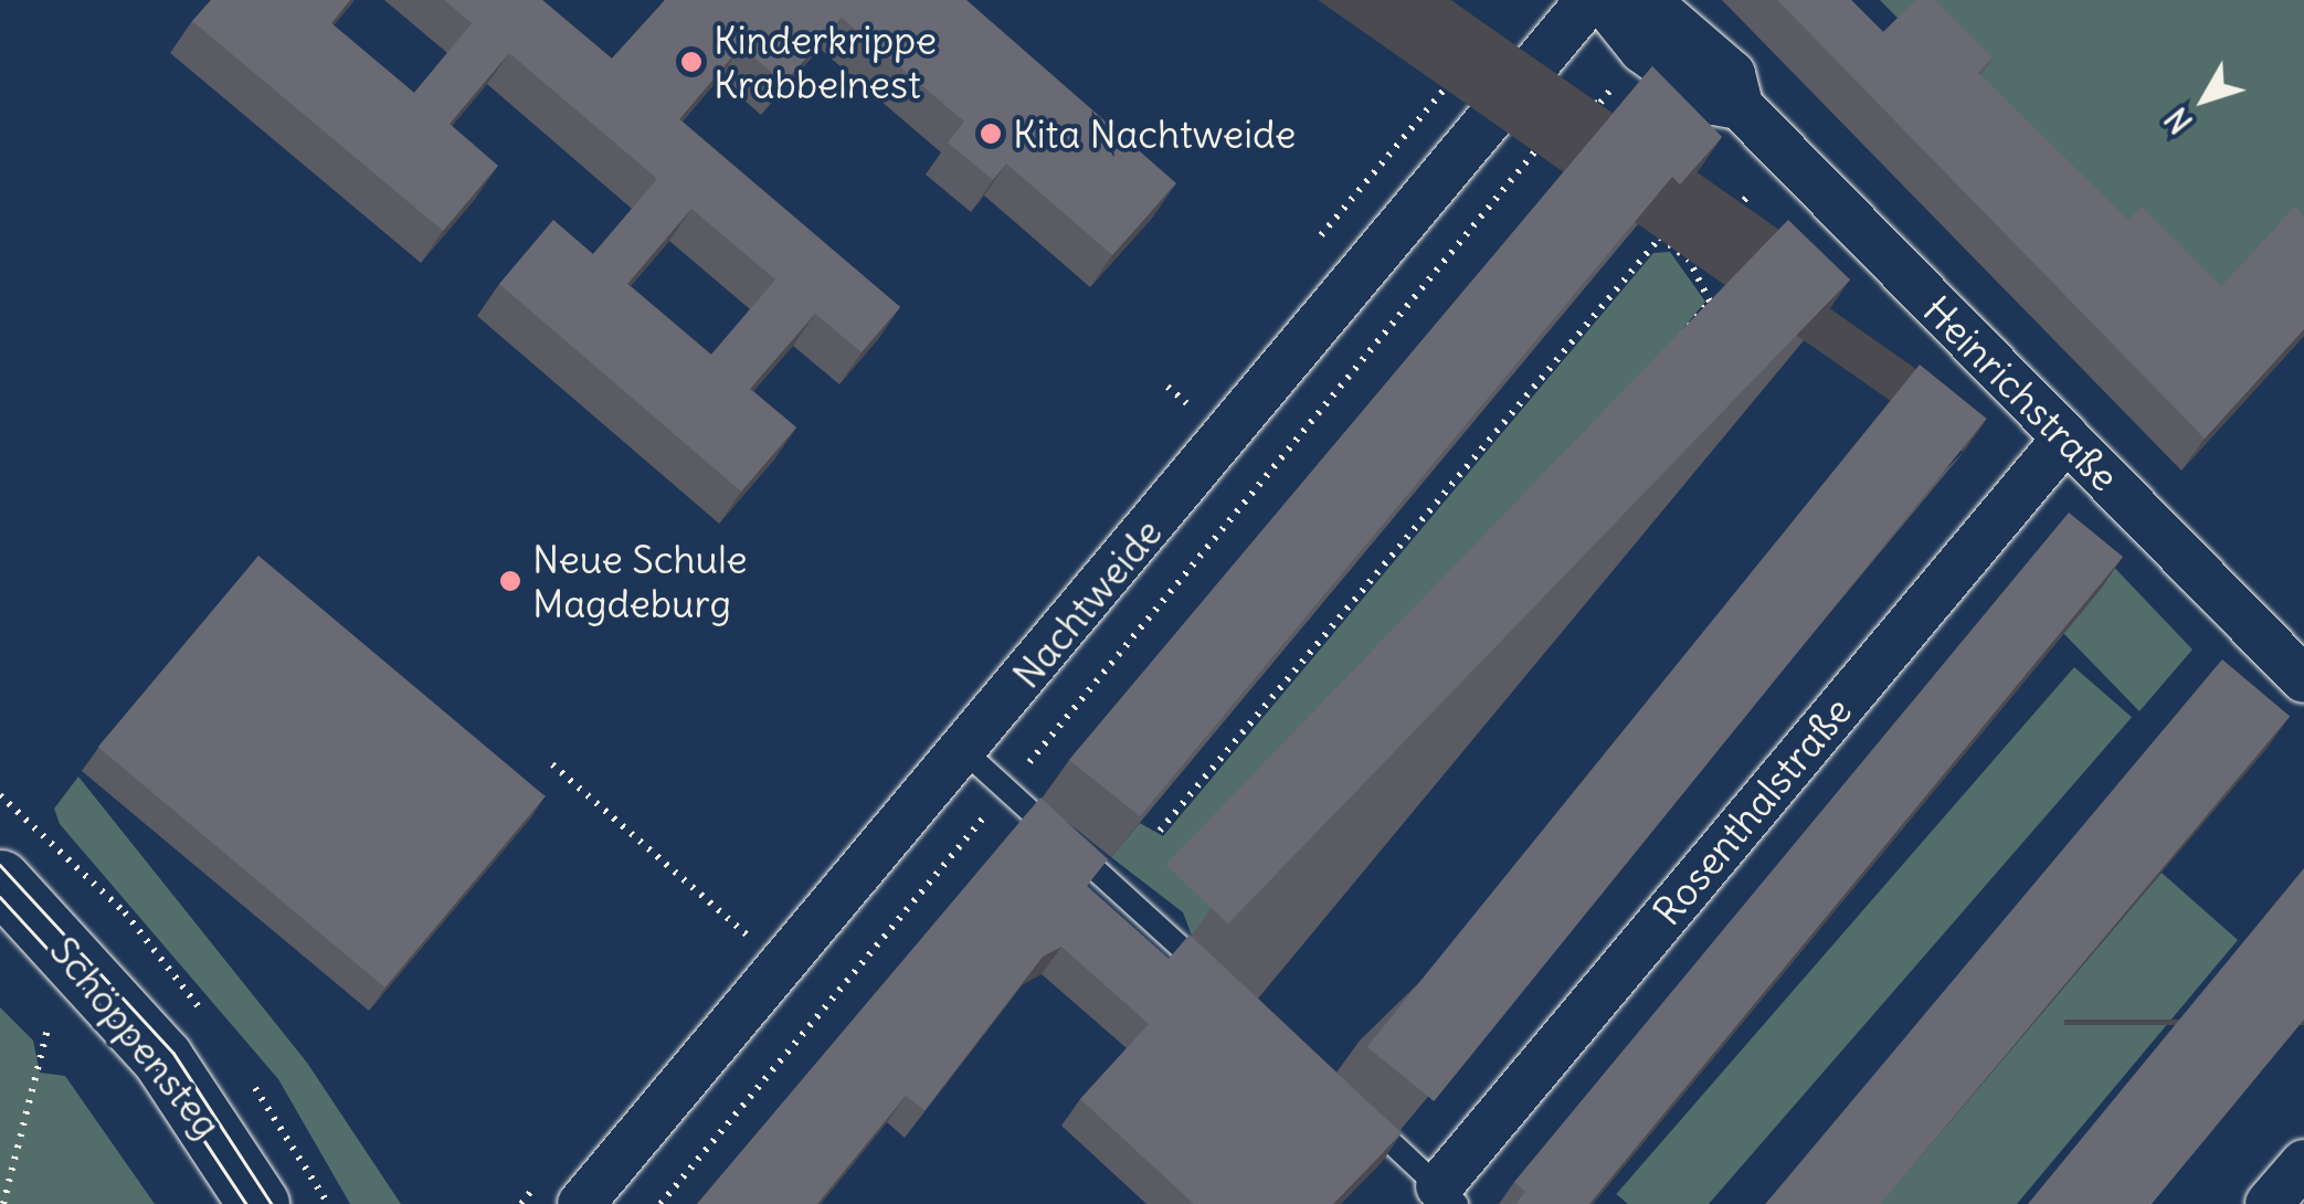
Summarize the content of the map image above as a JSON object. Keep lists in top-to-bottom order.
{
  "streets": {
    "main road": ["Schöppensteg"],
    "street": ["Heinrichstraße", "Nachtweide", "Rosenthalstraße"]
  },
  "crossings": [
    ["Heinrichstraße", "Rosenthalstraße"]
  ],
  "places": ["Kinderkrippe Krabbelnest", "Kita Nachtweide", "Neue Schule Magdeburg"],
  "north": "bottom left"
}
